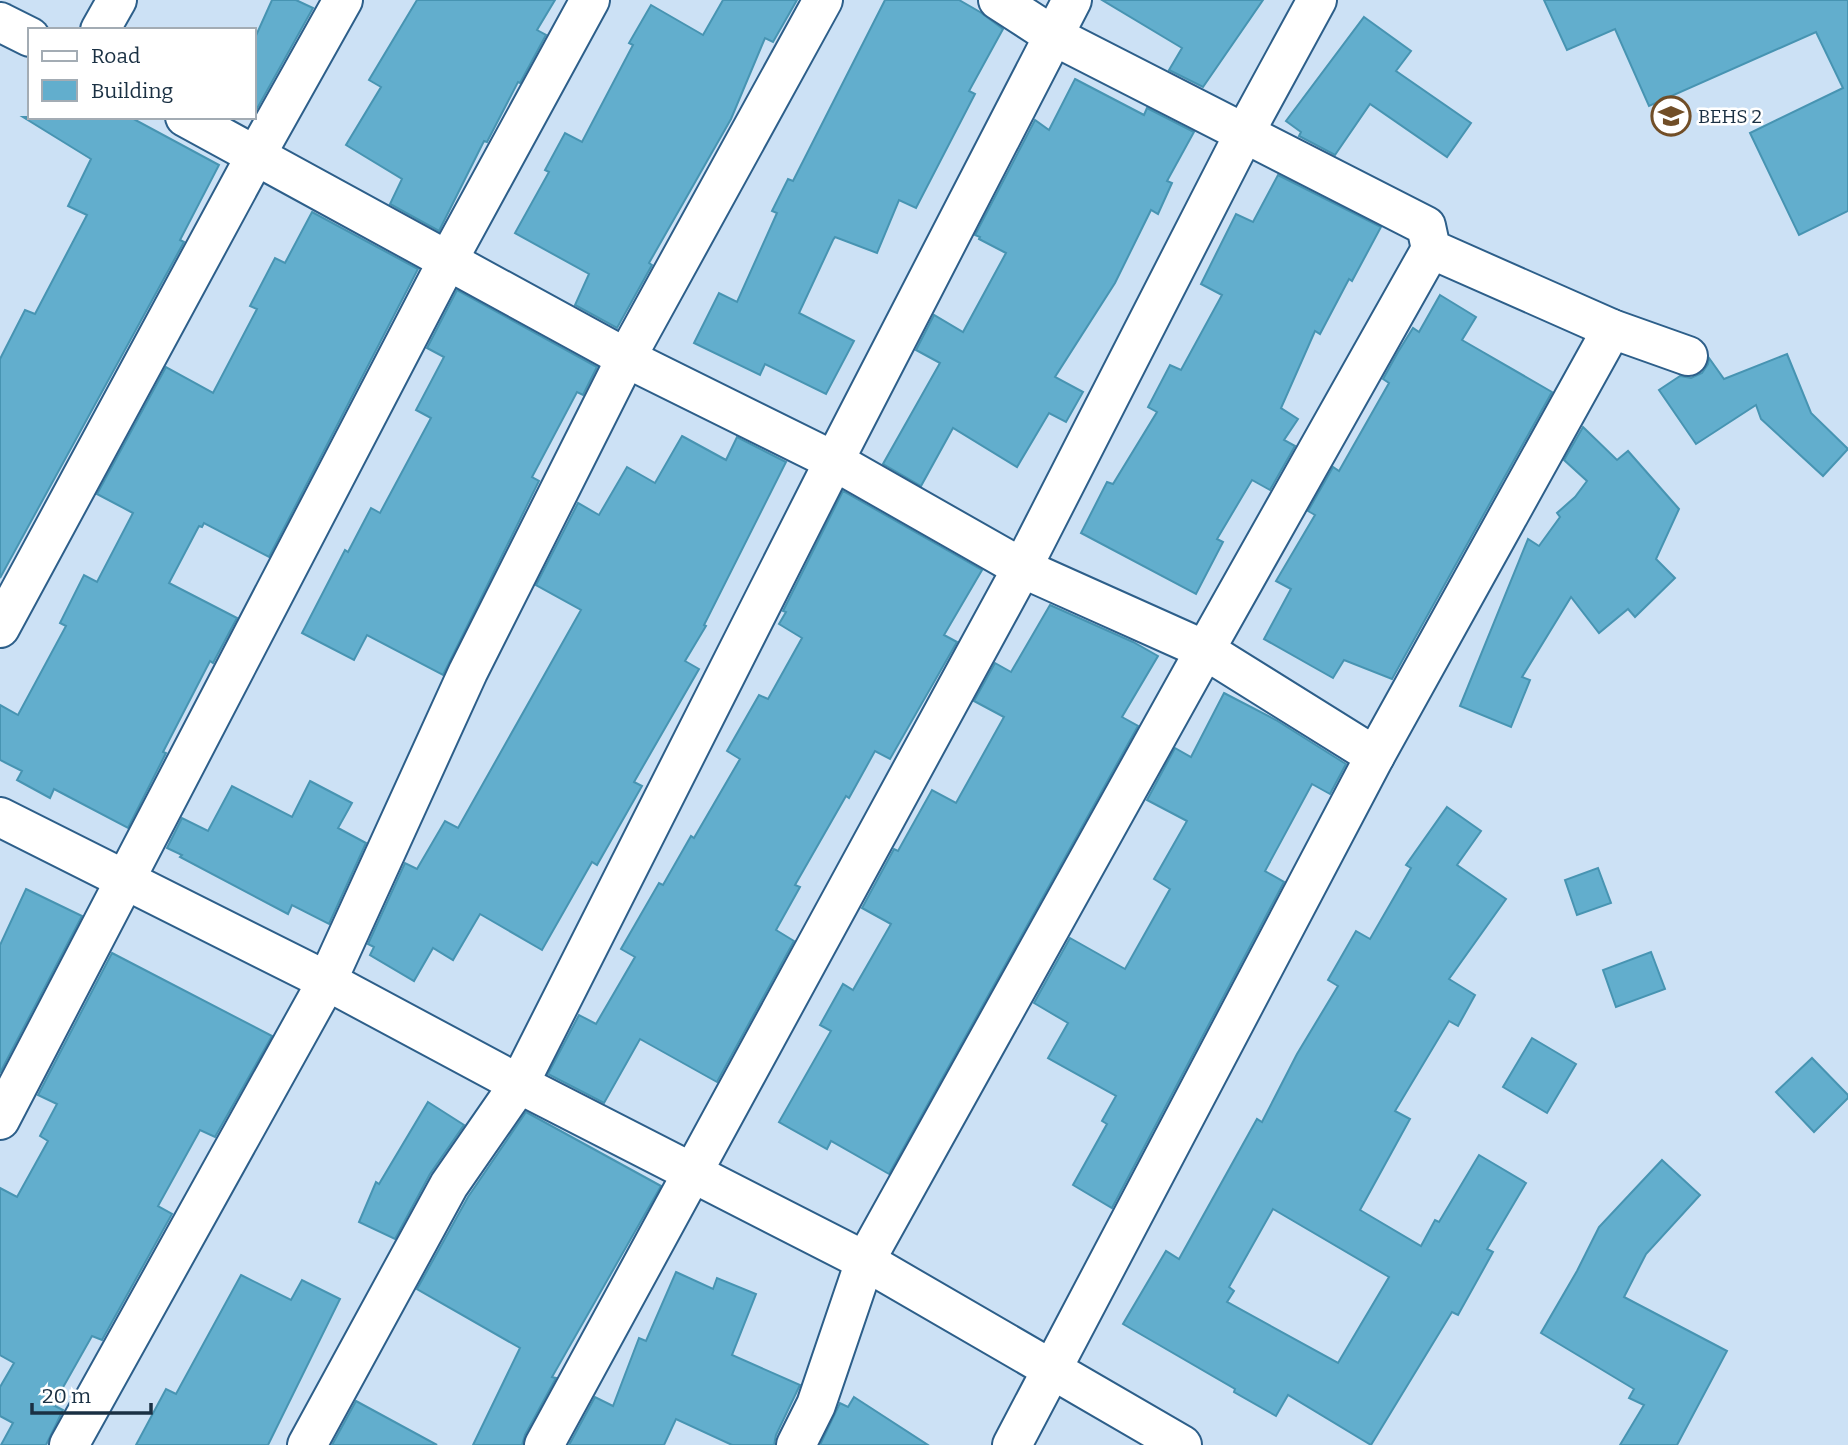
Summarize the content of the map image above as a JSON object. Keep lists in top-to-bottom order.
{
  "places": {
    "school or university": ["BEHS 2"]
  },
  "legend": ["Road", "Building"],
  "scale_bar": "20 m"
}
